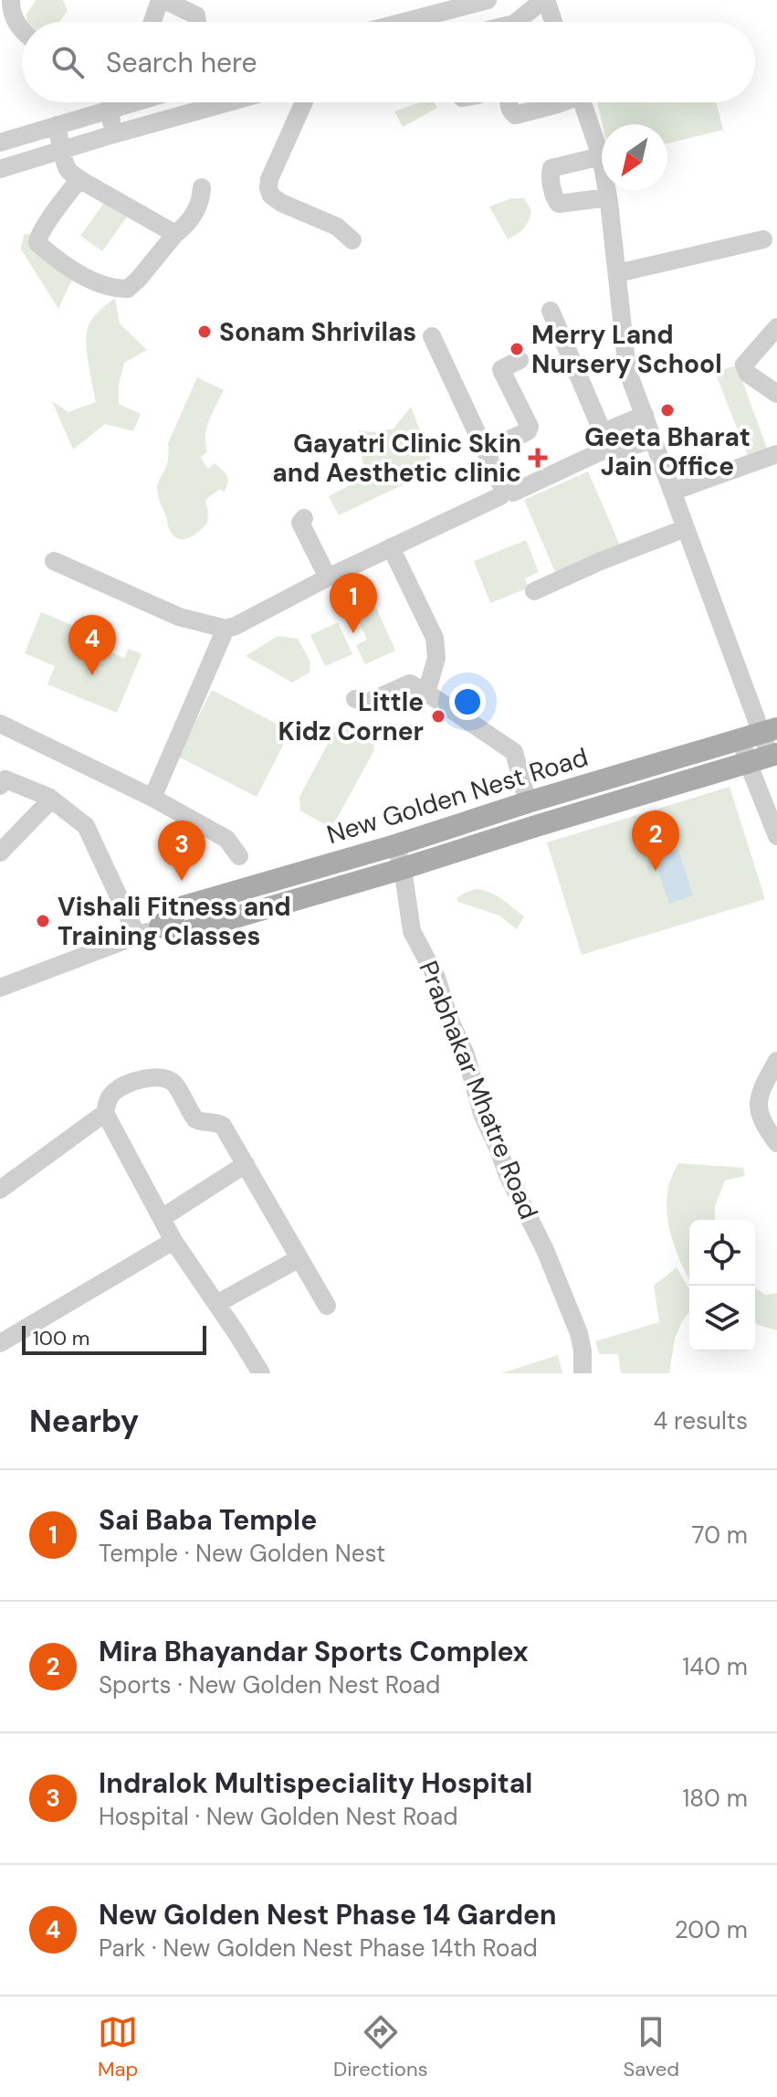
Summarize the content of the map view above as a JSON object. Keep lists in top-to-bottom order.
{
  "streets": {
    "main road": ["New Golden Nest Road"],
    "street": ["Prabhakar Mhatre Road"]
  },
  "crossings": [
    ["New Golden Nest Road", "Prabhakar Mhatre Road"]
  ],
  "places": {
    "other": [
      "Sonam Shrivilas",
      "Merry Land Nursery School",
      "Geeta Bharat Jain Office",
      "Little Kidz Corner",
      "Vishali Fitness and Training Classes"
    ],
    "health": ["Gayatri Clinic Skin and Aesthetic clinic"]
  },
  "scale_bar": "100 m",
  "north": "bottom left",
  "page": {
    "search": "Search here",
    "pins": [
      "1",
      "4",
      "2",
      "3"
    ],
    "scale": "100 m",
    "heading": ["Nearby", "4 results"],
    "list": [
      {
        "mark": "1",
        "name": "Sai Baba Temple",
        "note": "Temple · New Golden Nest",
        "value": "70 m"
      },
      {
        "mark": "2",
        "name": "Mira Bhayandar Sports Complex",
        "note": "Sports · New Golden Nest Road",
        "value": "140 m"
      },
      {
        "mark": "3",
        "name": "Indralok Multispeciality Hospital",
        "note": "Hospital · New Golden Nest Road",
        "value": "180 m"
      },
      {
        "mark": "4",
        "name": "New Golden Nest Phase 14 Garden",
        "note": "Park · New Golden Nest Phase 14th Road",
        "value": "200 m"
      }
    ],
    "nav": ["Map", "Directions", "Saved"]
  }
}
